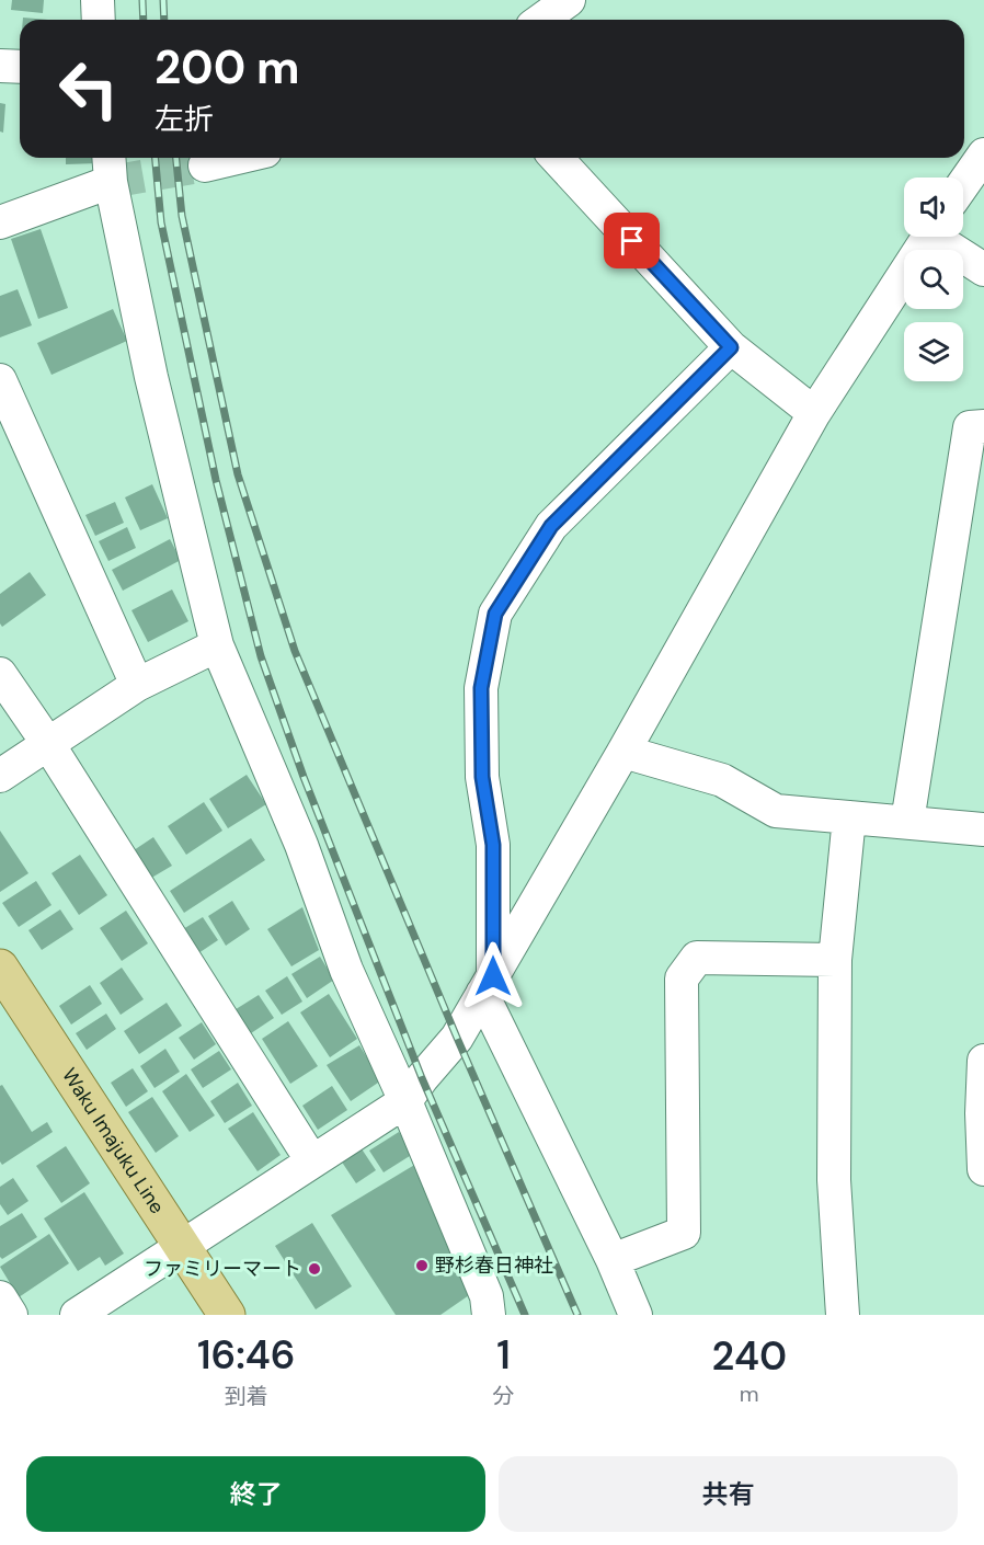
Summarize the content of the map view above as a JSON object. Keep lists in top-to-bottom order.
{
  "streets": {
    "main road": ["Waku Imajuku Line"]
  },
  "places": ["野杉春日神社", "ファミリーマート"],
  "page": {
    "turn": ["200 m", "左折"],
    "eta": [
      "16:46",
      "到着",
      "1",
      "分",
      "240",
      "m"
    ],
    "buttons": ["終了", "共有"]
  }
}
